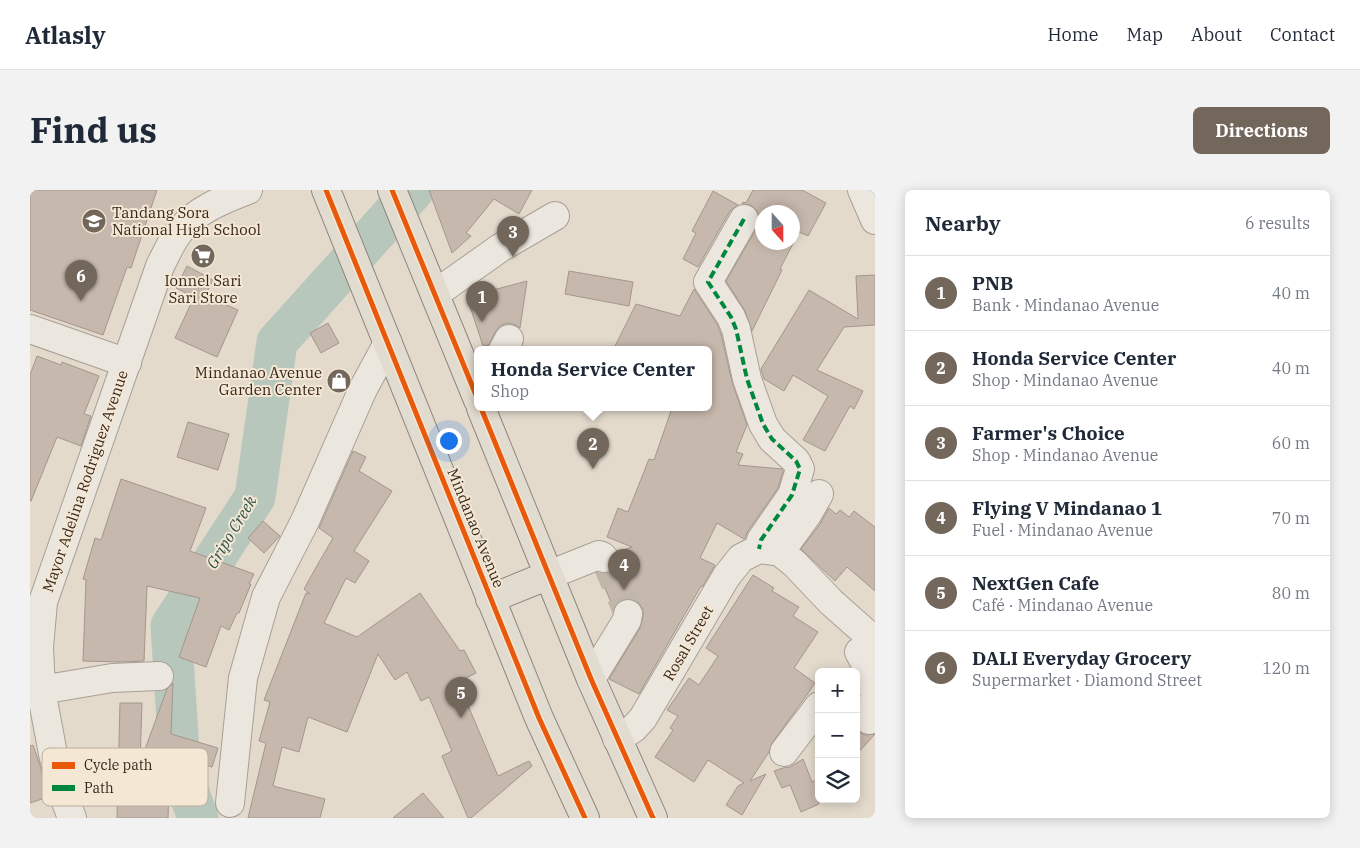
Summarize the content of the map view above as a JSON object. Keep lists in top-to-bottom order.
{
  "streets": {
    "main road": ["Mindanao Avenue"],
    "street": ["Mayor Adelina Rodriguez Avenue", "Rosal Street"]
  },
  "water": ["Gripo Creek"],
  "places": {
    "school or university": ["Tandang Sora National High School"],
    "supermarket": ["Ionnel Sari Sari Store"],
    "shop": ["Mindanao Avenue Garden Center"]
  },
  "legend": ["Cycle path", "Path"],
  "north": "bottom",
  "page": {
    "header": "Atlasly",
    "nav": [
      "Home",
      "Map",
      "About",
      "Contact"
    ],
    "title": "Find us",
    "buttons": "Directions",
    "heading": ["Nearby", "6 results"],
    "pins": [
      "3",
      "6",
      "1",
      "2",
      "4",
      "5"
    ],
    "list": [
      {
        "mark": "1",
        "name": "PNB",
        "note": "Bank · Mindanao Avenue",
        "value": "40 m"
      },
      {
        "mark": "2",
        "name": "Honda Service Center",
        "note": "Shop · Mindanao Avenue",
        "value": "40 m"
      },
      {
        "mark": "3",
        "name": "Farmer's Choice",
        "note": "Shop · Mindanao Avenue",
        "value": "60 m"
      },
      {
        "mark": "4",
        "name": "Flying V Mindanao 1",
        "note": "Fuel · Mindanao Avenue",
        "value": "70 m"
      },
      {
        "mark": "5",
        "name": "NextGen Cafe",
        "note": "Café · Mindanao Avenue",
        "value": "80 m"
      },
      {
        "mark": "6",
        "name": "DALI Everyday Grocery",
        "note": "Supermarket · Diamond Street",
        "value": "120 m"
      }
    ],
    "popup": ["Honda Service Center", "Shop"],
    "map_buttons": ["+", "−"]
  }
}
